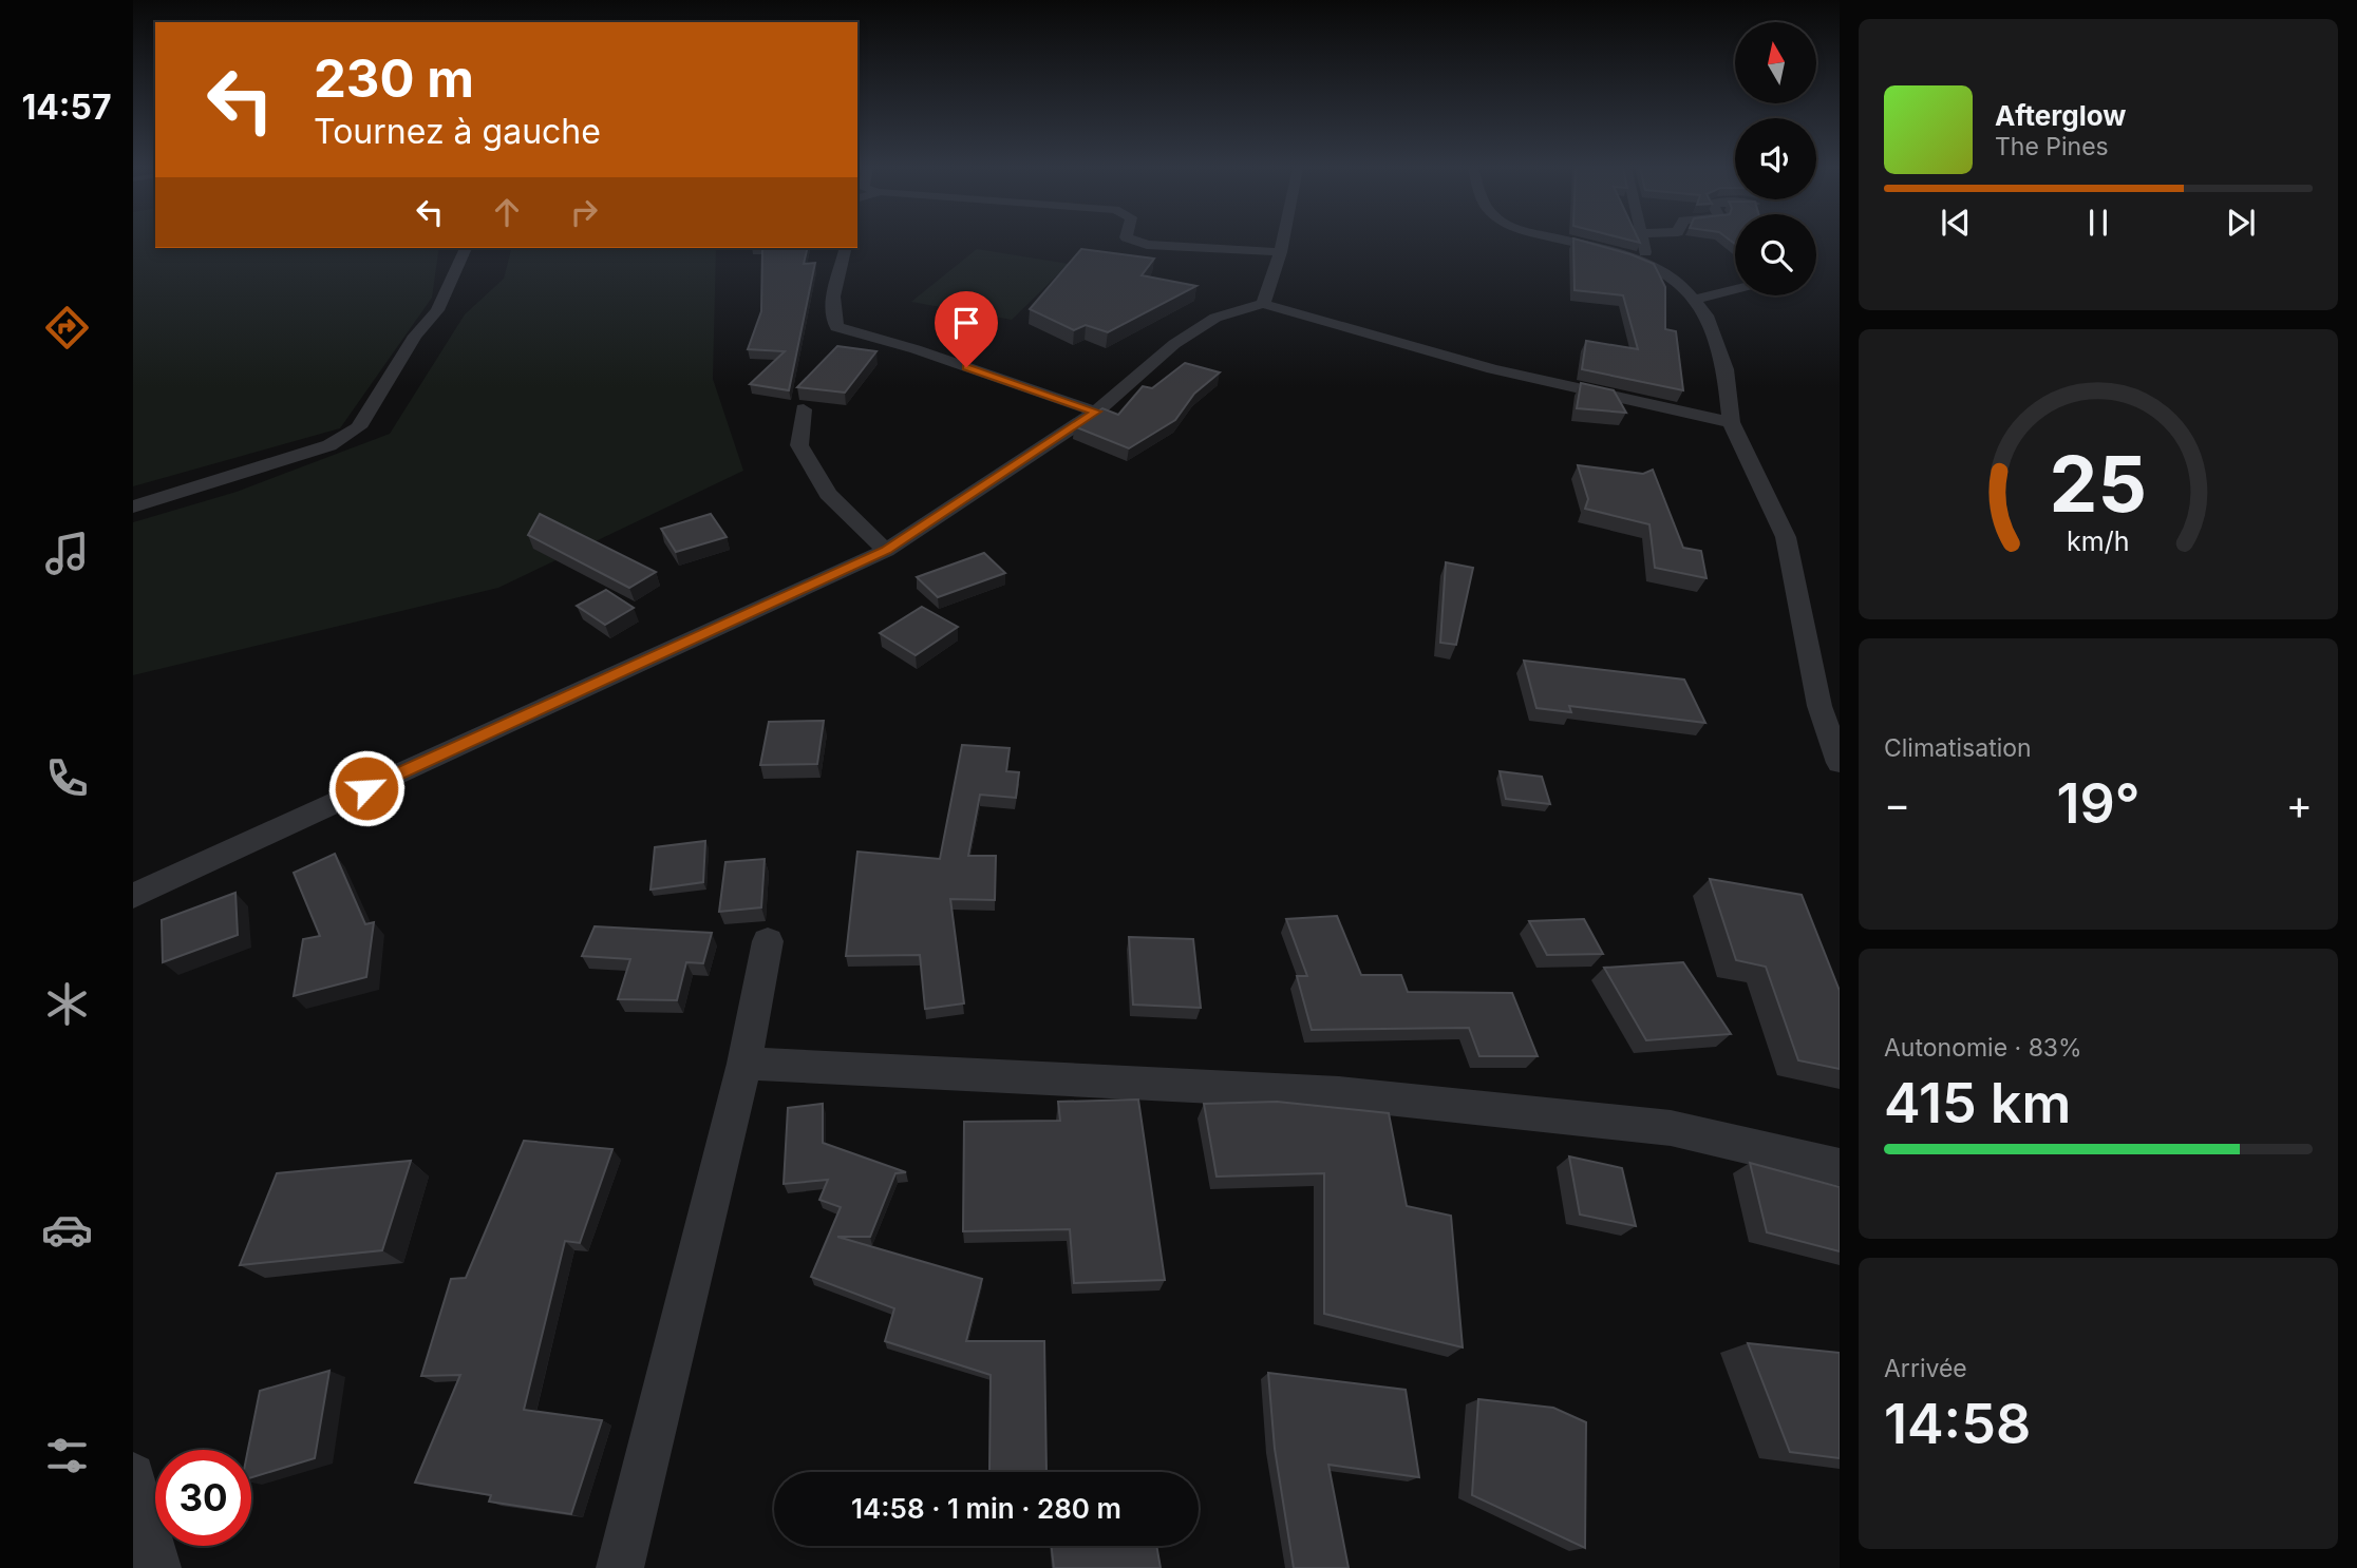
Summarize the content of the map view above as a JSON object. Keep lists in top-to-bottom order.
{
  "north": "top",
  "page": {
    "tabs": "14:57",
    "turn": ["230 m", "Tournez à gauche"],
    "song": ["Afterglow", "The Pines"],
    "tile": [
      "Climatisation",
      ["Autonomie · 83%", "415 km"],
      ["Arrivée", "14:58"]
    ],
    "heat": ["−", "19°", "+"],
    "limit": "30",
    "trip": "14:58 · 1 min · 280 m",
    "gauge": ["25", "km/h"]
  }
}
